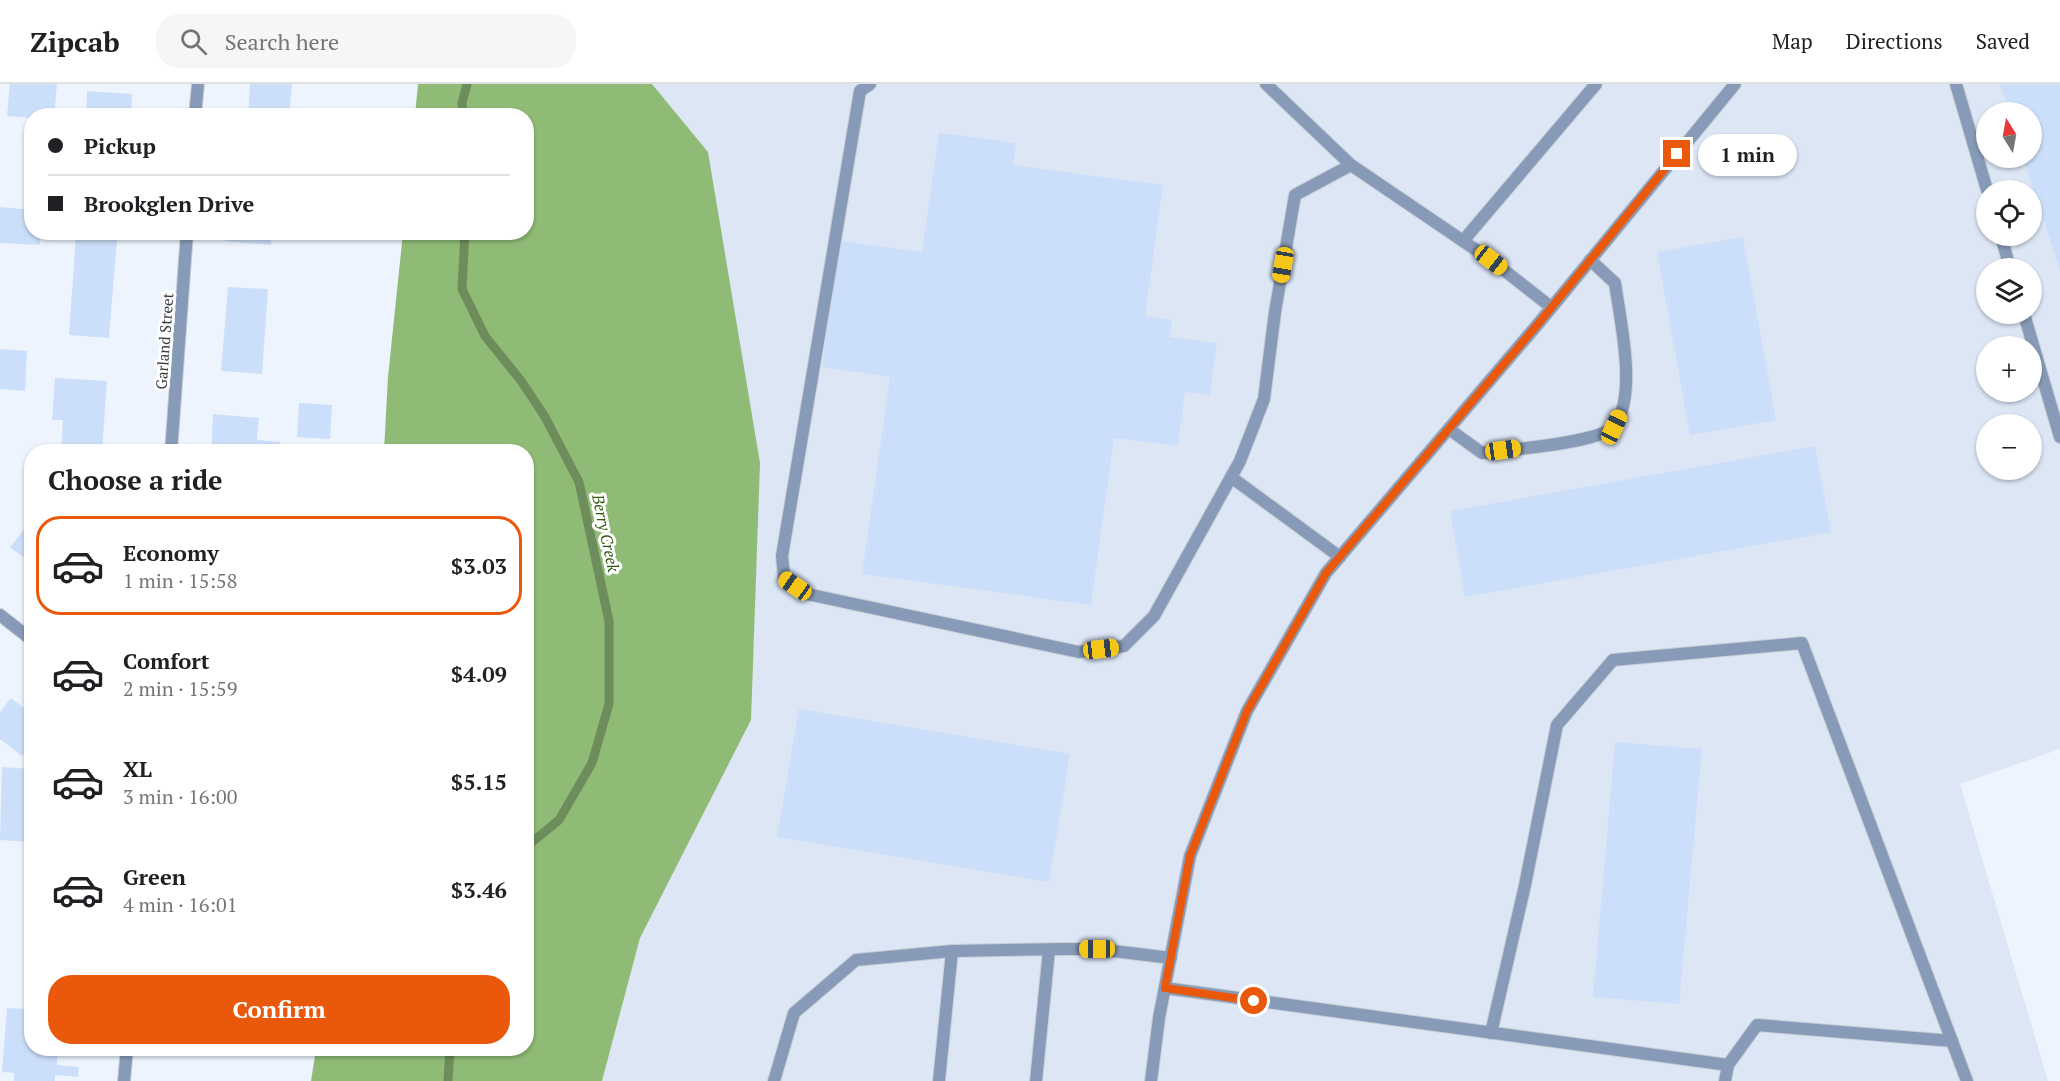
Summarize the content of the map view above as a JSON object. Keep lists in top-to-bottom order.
{
  "streets": {
    "street": ["Garland Street"]
  },
  "water": ["Berry Creek"],
  "north": "top",
  "page": {
    "header": "Zipcab",
    "search": "Search here",
    "nav": ["Map", "Directions", "Saved"],
    "map_buttons": ["+", "−"],
    "banner": ["Pickup", "Brookglen Drive"],
    "bubble": "1 min",
    "heading": "Choose a ride",
    "list": [
      {
        "name": "Economy",
        "note": "1 min · 15:58",
        "value": "$3.03"
      },
      {
        "name": "Comfort",
        "note": "2 min · 15:59",
        "value": "$4.09"
      },
      {
        "name": "XL",
        "note": "3 min · 16:00",
        "value": "$5.15"
      },
      {
        "name": "Green",
        "note": "4 min · 16:01",
        "value": "$3.46"
      }
    ],
    "buttons": "Confirm"
  }
}
